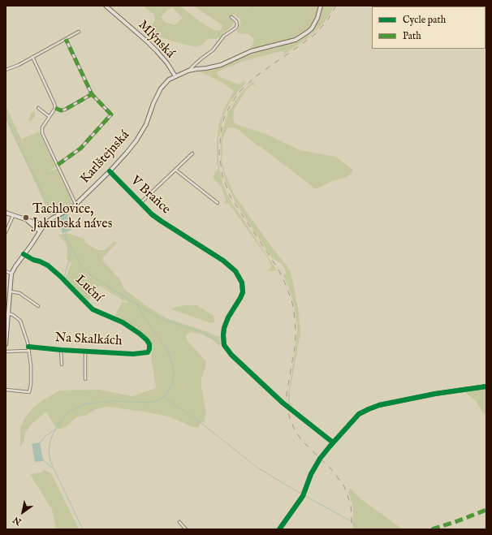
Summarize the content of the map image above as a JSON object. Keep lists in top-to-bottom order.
{
  "streets": {
    "street": [
      "Mlýnská",
      "Karlštejnská",
      "V Braňce",
      "Luční",
      "Na Skalkách"
    ]
  },
  "crossings": [
    ["Mlýnská", "Karlštejnská"],
    ["Karlštejnská", "V Braňce"],
    ["Karlštejnská", "Luční"],
    ["Luční", "Na Skalkách"]
  ],
  "places": ["Tachlovice, Jakubská náves"],
  "legend": ["Cycle path", "Path"],
  "north": "bottom left"
}
